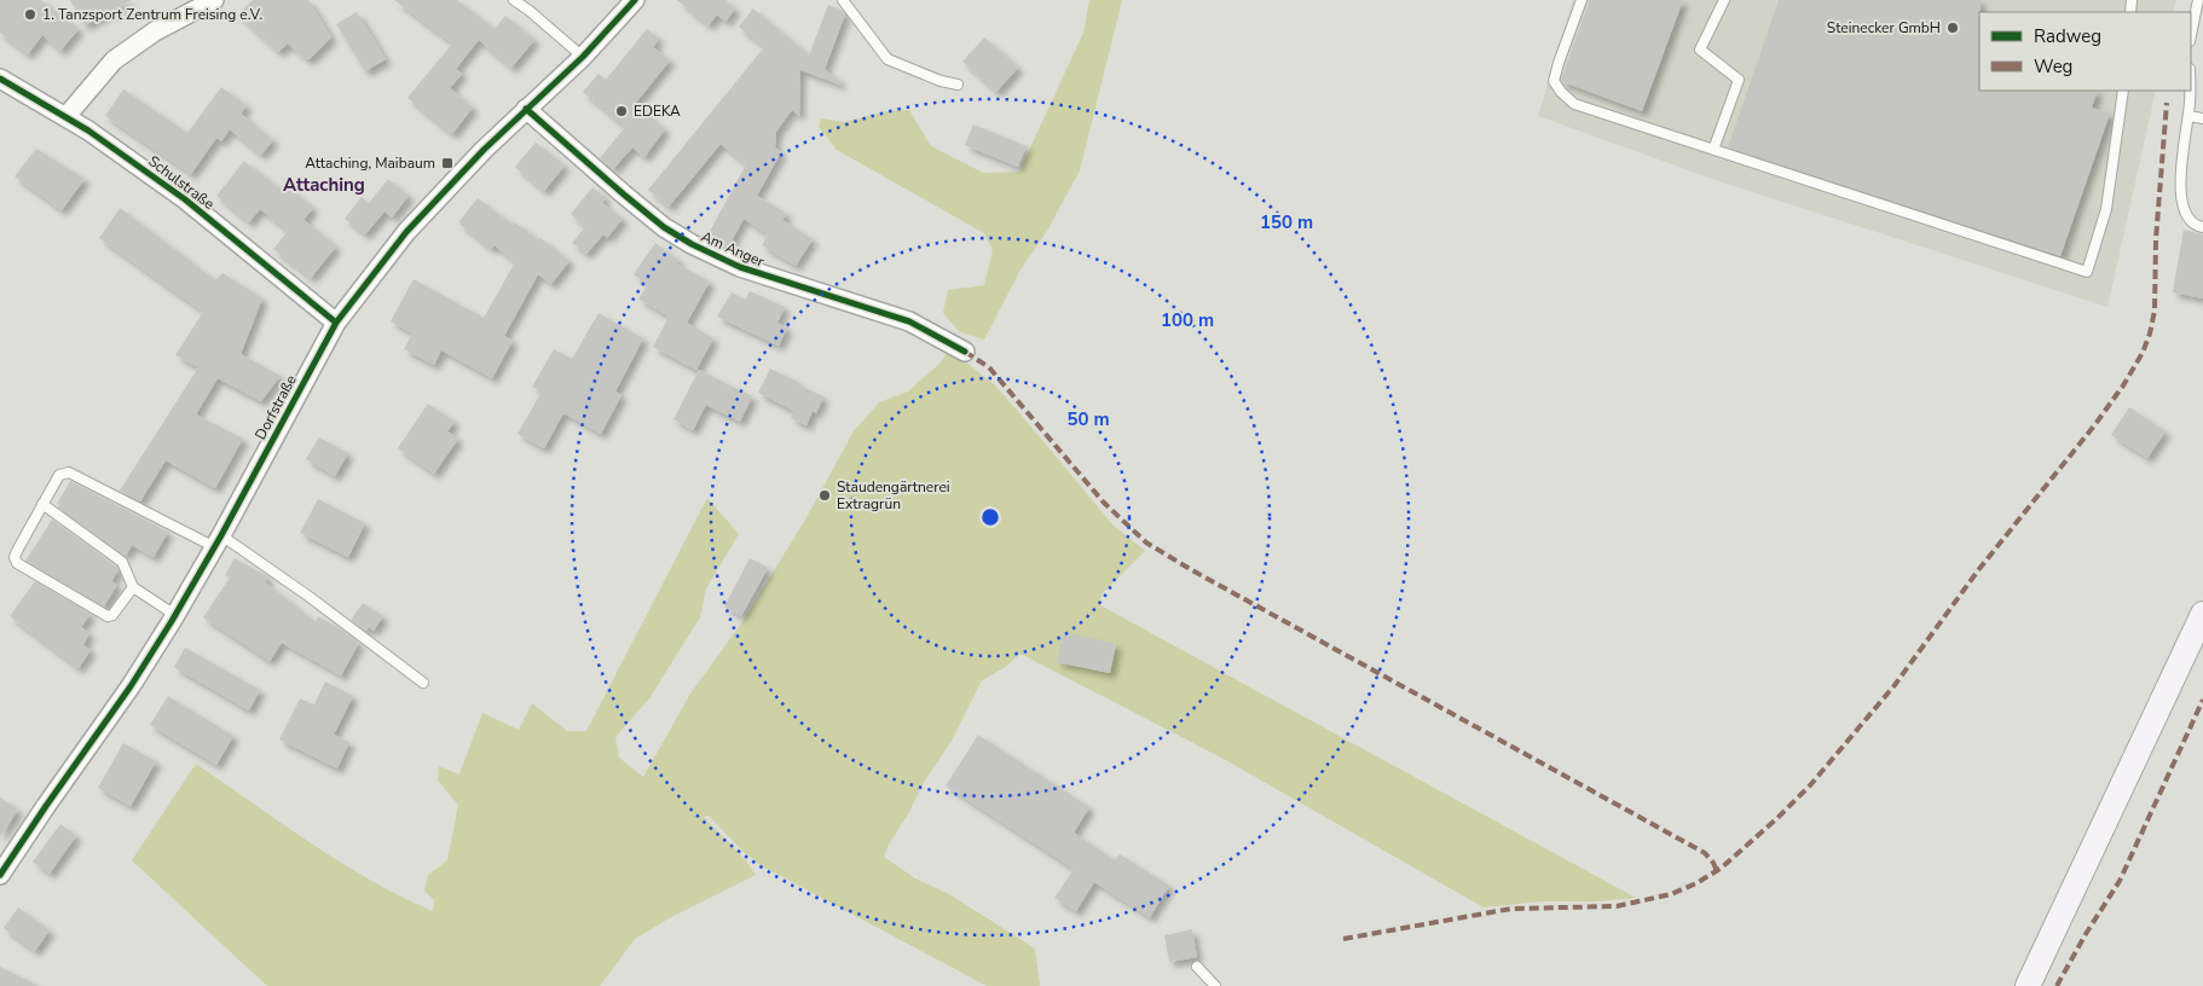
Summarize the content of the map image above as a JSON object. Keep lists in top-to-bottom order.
{
  "streets": {
    "street": ["Schulstraße", "Am Anger", "Dorfstraße"]
  },
  "crossings": [
    ["Schulstraße", "Dorfstraße"],
    ["Am Anger", "Dorfstraße"]
  ],
  "districts": ["Attaching"],
  "places": {
    "other": [
      "1. Tanzsport Zentrum Freising e.V.",
      "Steinecker GmbH",
      "EDEKA",
      "Staudengärtnerei Extragrün"
    ],
    "transit": ["Attaching, Maibaum"]
  },
  "legend": ["Radweg", "Weg"],
  "rings": ["150 m", "100 m", "50 m"]
}
